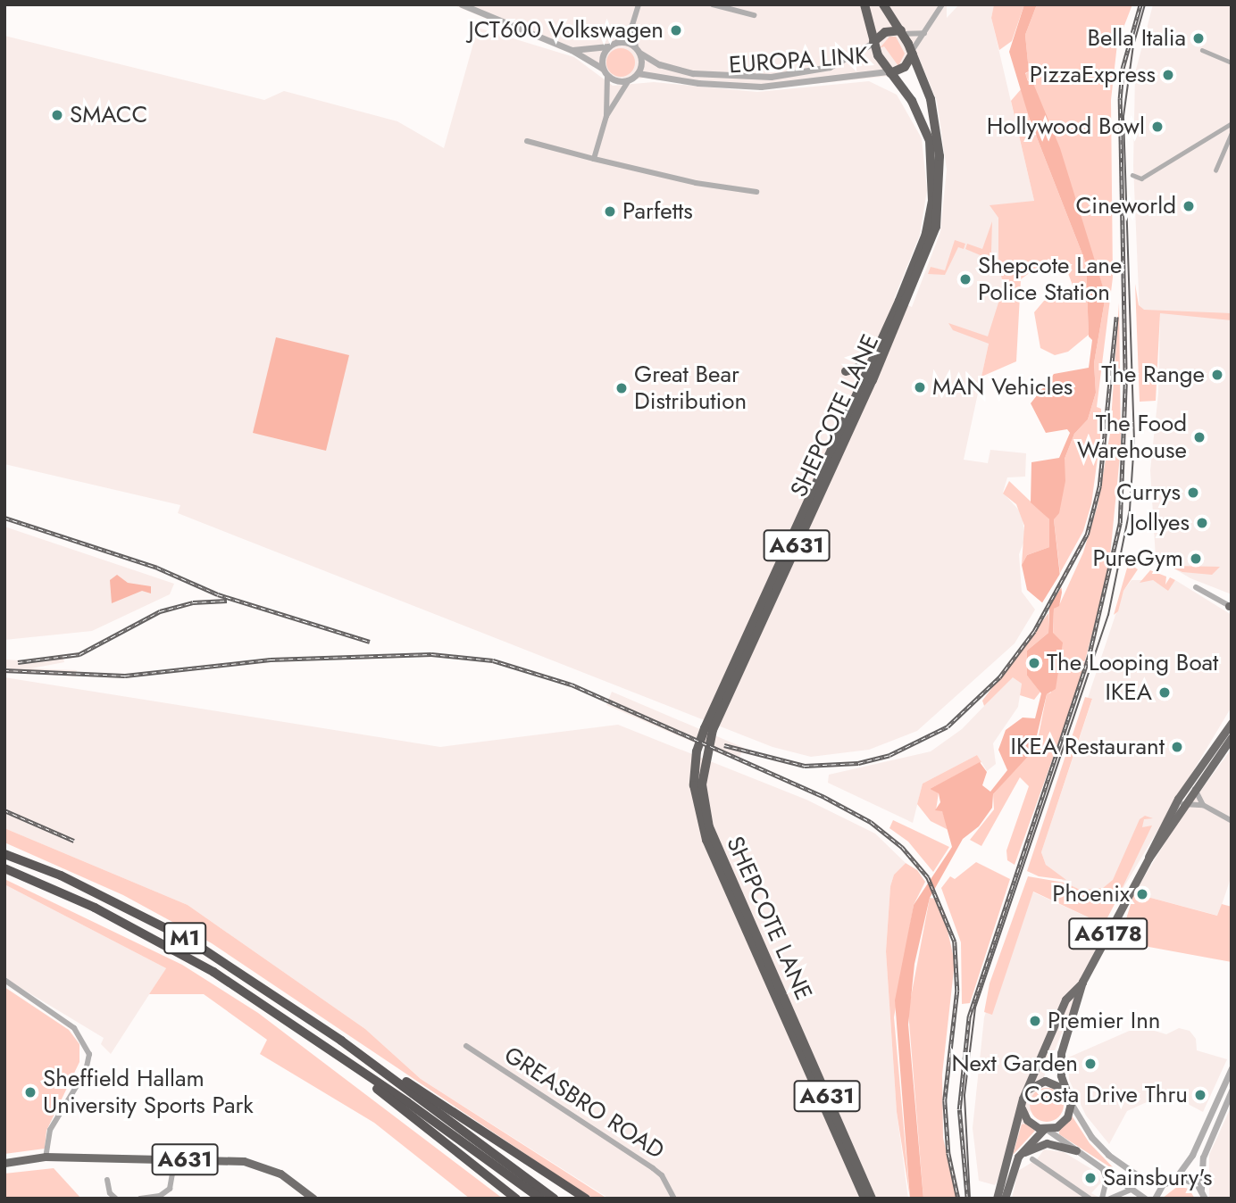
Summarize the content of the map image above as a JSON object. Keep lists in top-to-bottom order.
{
  "streets": {
    "highway": ["SHEPCOTE LANE", "A631", "M1"],
    "main road": ["A6178"],
    "street": ["EUROPA LINK", "GREASBRO ROAD"]
  },
  "crossings": [
    ["EUROPA LINK", "SHEPCOTE LANE"]
  ],
  "places": [
    "JCT600 Volkswagen",
    "Bella Italia",
    "PizzaExpress",
    "SMACC",
    "Hollywood Bowl",
    "Cineworld",
    "Parfetts",
    "Shepcote Lane Police Station",
    "The Range",
    "MAN Vehicles",
    "Great Bear Distribution",
    "The Food Warehouse",
    "Currys",
    "Jollyes",
    "PureGym",
    "The Looping Boat",
    "IKEA",
    "IKEA Restaurant",
    "Phoenix",
    "Premier Inn",
    "Next Garden",
    "Sheffield Hallam University Sports Park",
    "Costa Drive Thru",
    "Sainsbury's"
  ]
}
